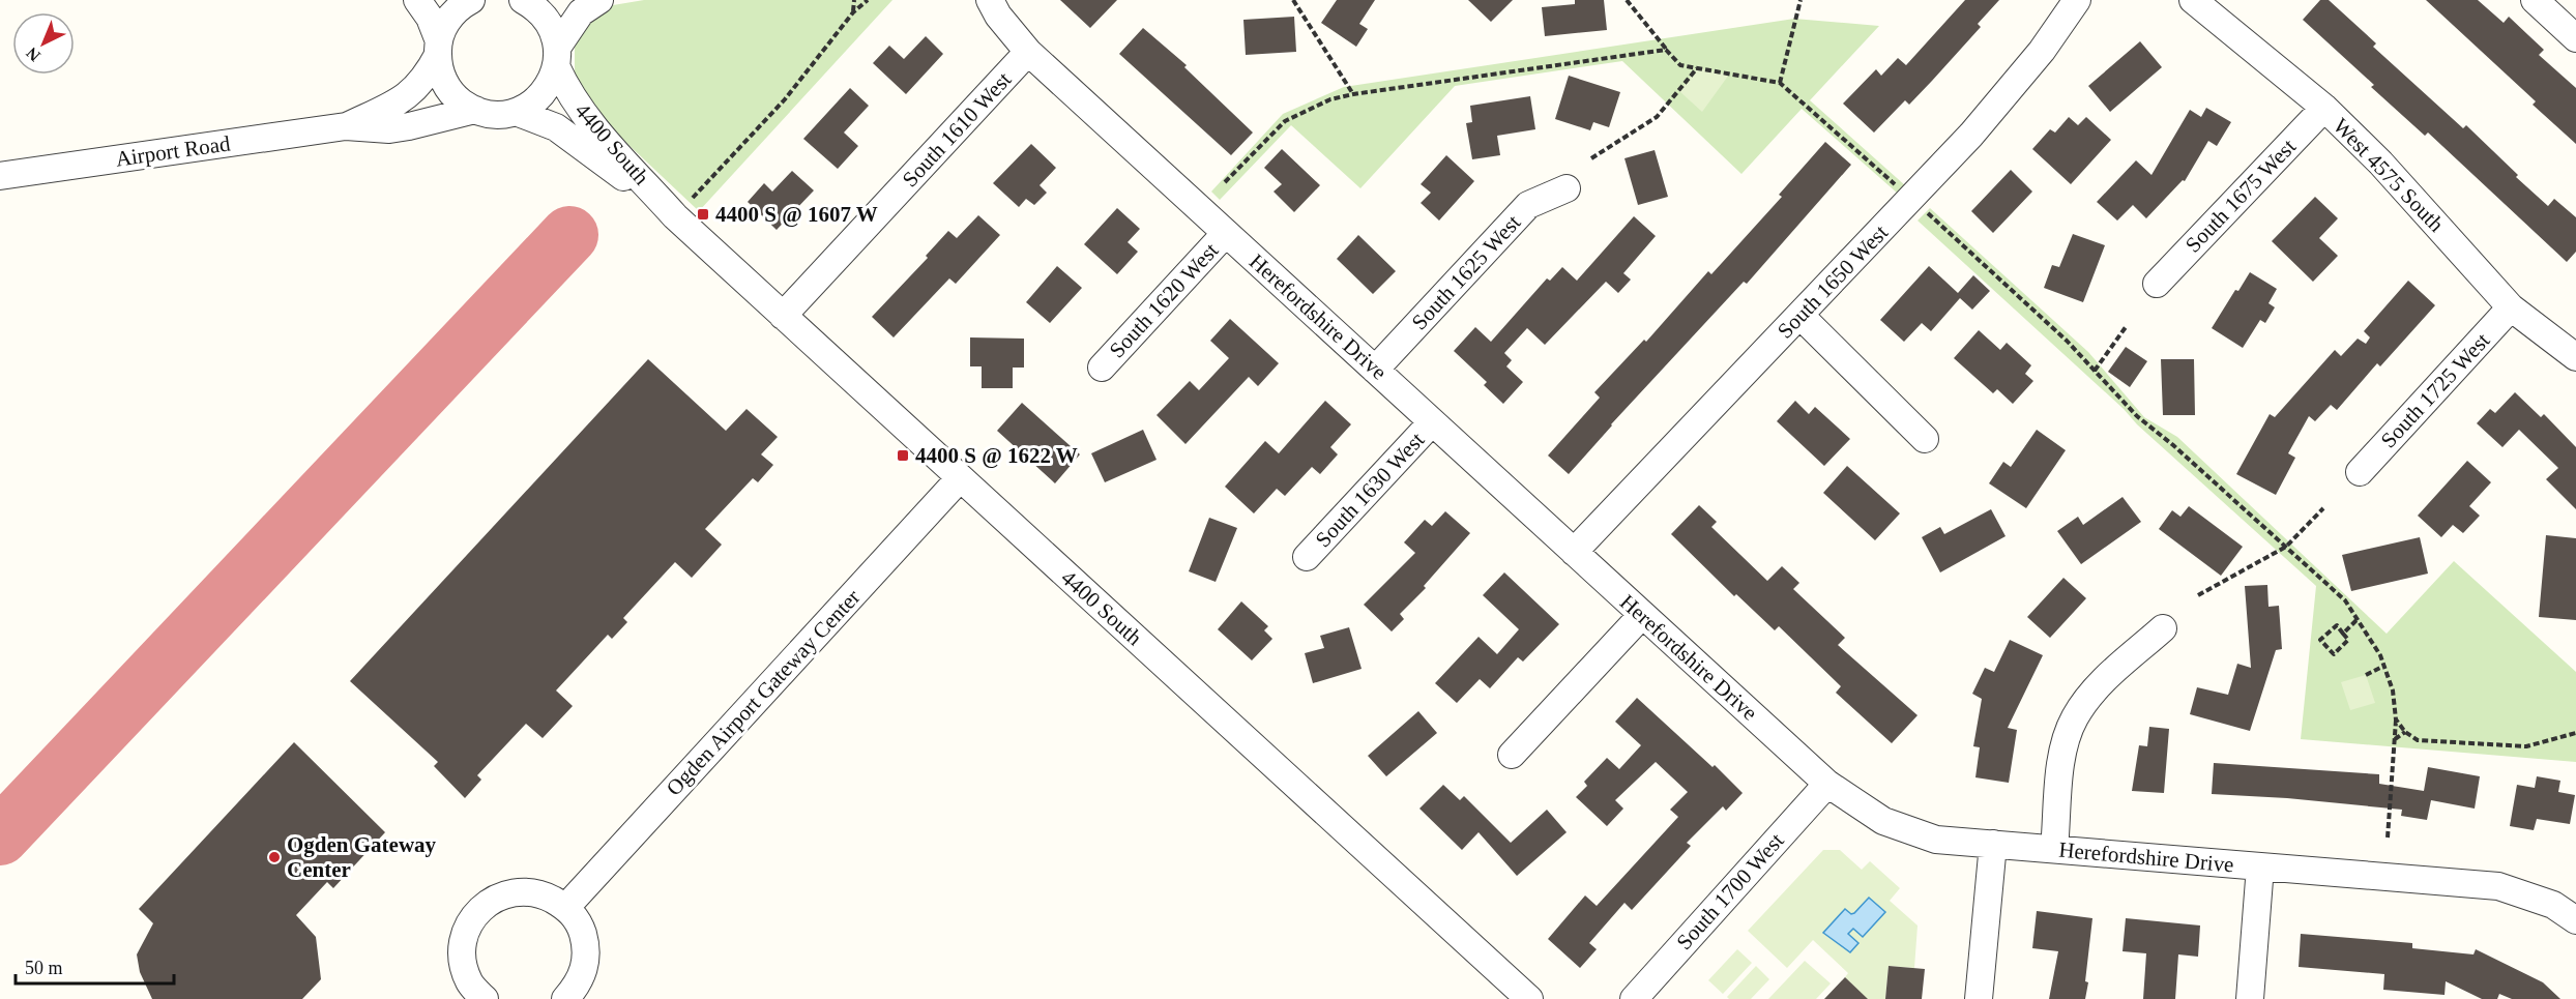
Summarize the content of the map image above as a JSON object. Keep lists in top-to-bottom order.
{
  "streets": {
    "street": [
      "South 1610 West",
      "4400 South",
      "Airport Road",
      "West 4575 South",
      "South 1675 West",
      "South 1625 West",
      "South 1650 West",
      "South 1620 West",
      "Herefordshire Drive",
      "South 1725 West",
      "South 1630 West",
      "Ogden Airport Gateway Center",
      "South 1700 West"
    ]
  },
  "crossings": [
    ["South 1610 West", "4400 South"],
    ["South 1610 West", "Herefordshire Drive"],
    ["4400 South", "Ogden Airport Gateway Center"],
    ["West 4575 South", "South 1675 West"],
    ["West 4575 South", "South 1725 West"],
    ["South 1625 West", "Herefordshire Drive"],
    ["South 1650 West", "Herefordshire Drive"],
    ["South 1620 West", "Herefordshire Drive"],
    ["Herefordshire Drive", "South 1630 West"],
    ["Herefordshire Drive", "South 1700 West"]
  ],
  "places": {
    "transit": ["4400 S @ 1607 W", "4400 S @ 1622 W"],
    "other": ["Ogden Gateway Center"]
  },
  "scale_bar": "50 m",
  "north": "bottom left"
}
